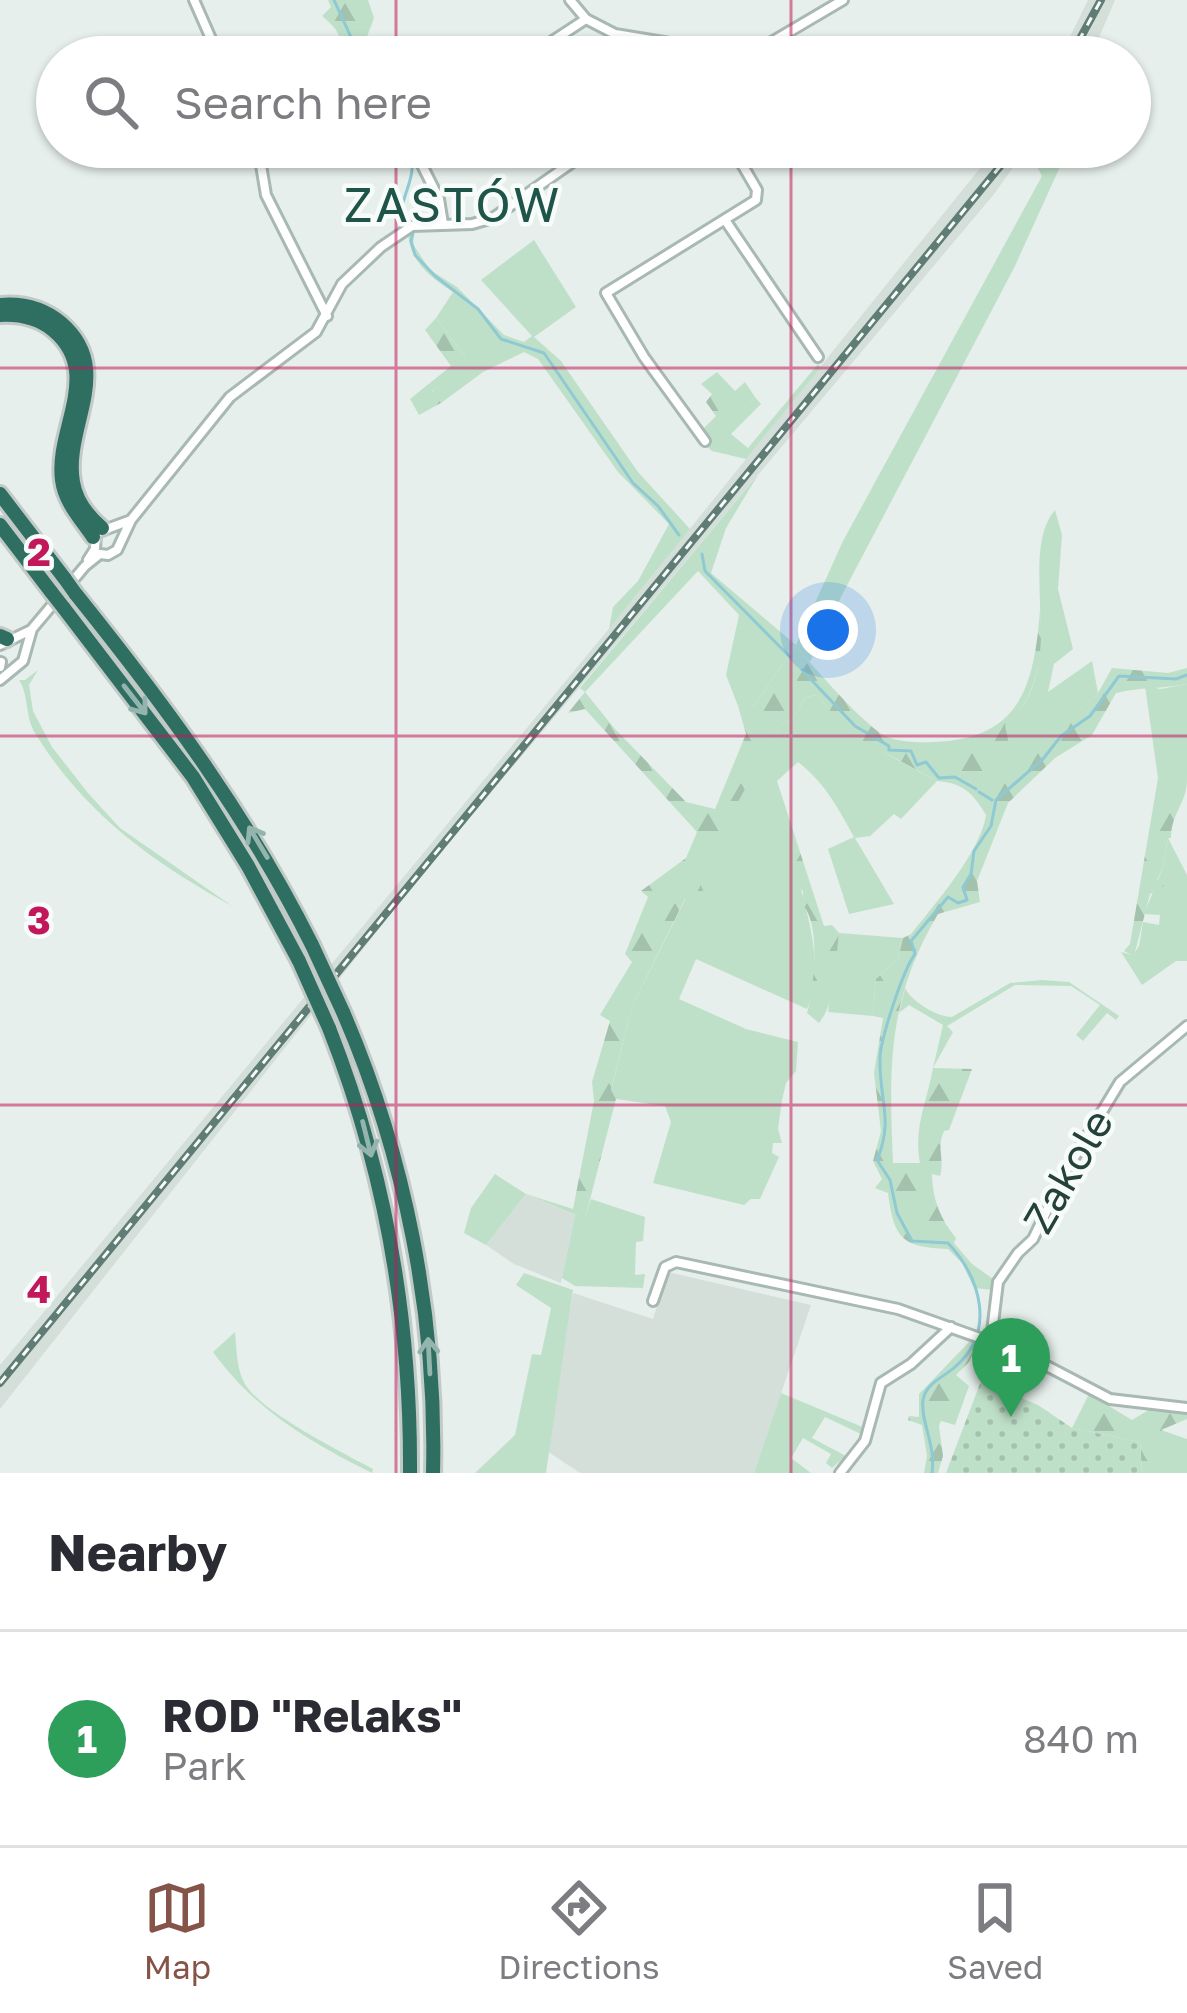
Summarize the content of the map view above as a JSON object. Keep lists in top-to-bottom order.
{
  "streets": {
    "street": ["Zakole"]
  },
  "districts": ["ZASTÓW"],
  "page": {
    "search": "Search here",
    "pins": "1",
    "heading": "Nearby",
    "list": [
      {
        "mark": "1",
        "name": "ROD \"Relaks\"",
        "note": "Park",
        "value": "840 m"
      }
    ],
    "nav": ["Map", "Directions", "Saved"]
  },
  "grid": {
    "rows": ["2", "3", "4"]
  }
}
